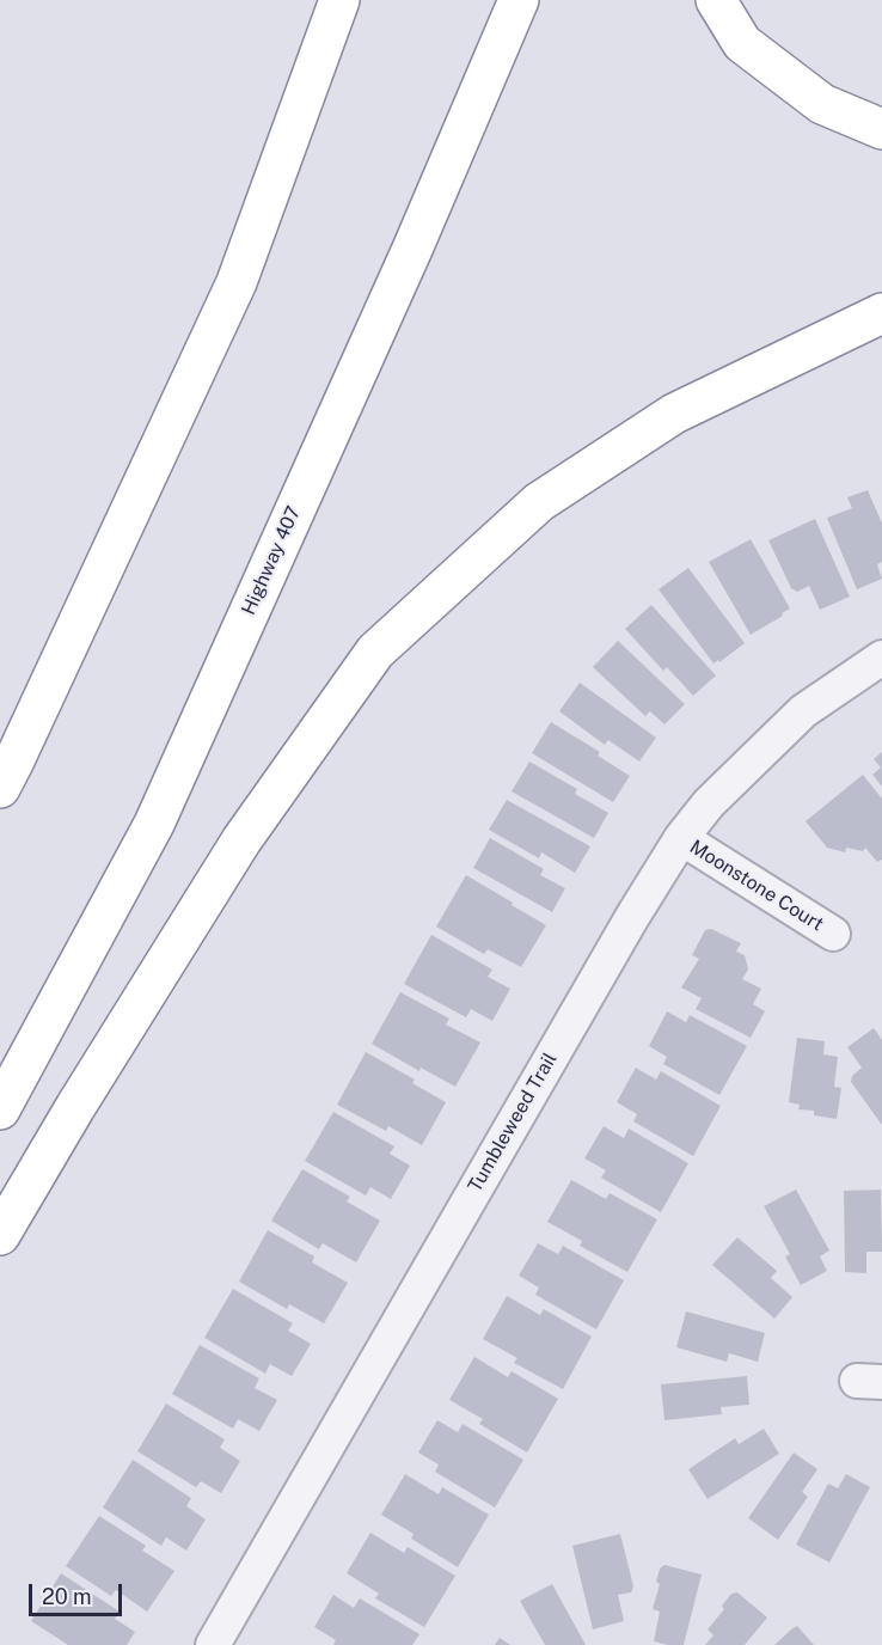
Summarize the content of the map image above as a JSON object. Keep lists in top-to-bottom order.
{
  "streets": {
    "highway": ["Highway 407"],
    "street": ["Moonstone Court", "Tumbleweed Trail"]
  },
  "crossings": [
    ["Moonstone Court", "Tumbleweed Trail"]
  ],
  "scale_bar": "20 m"
}
